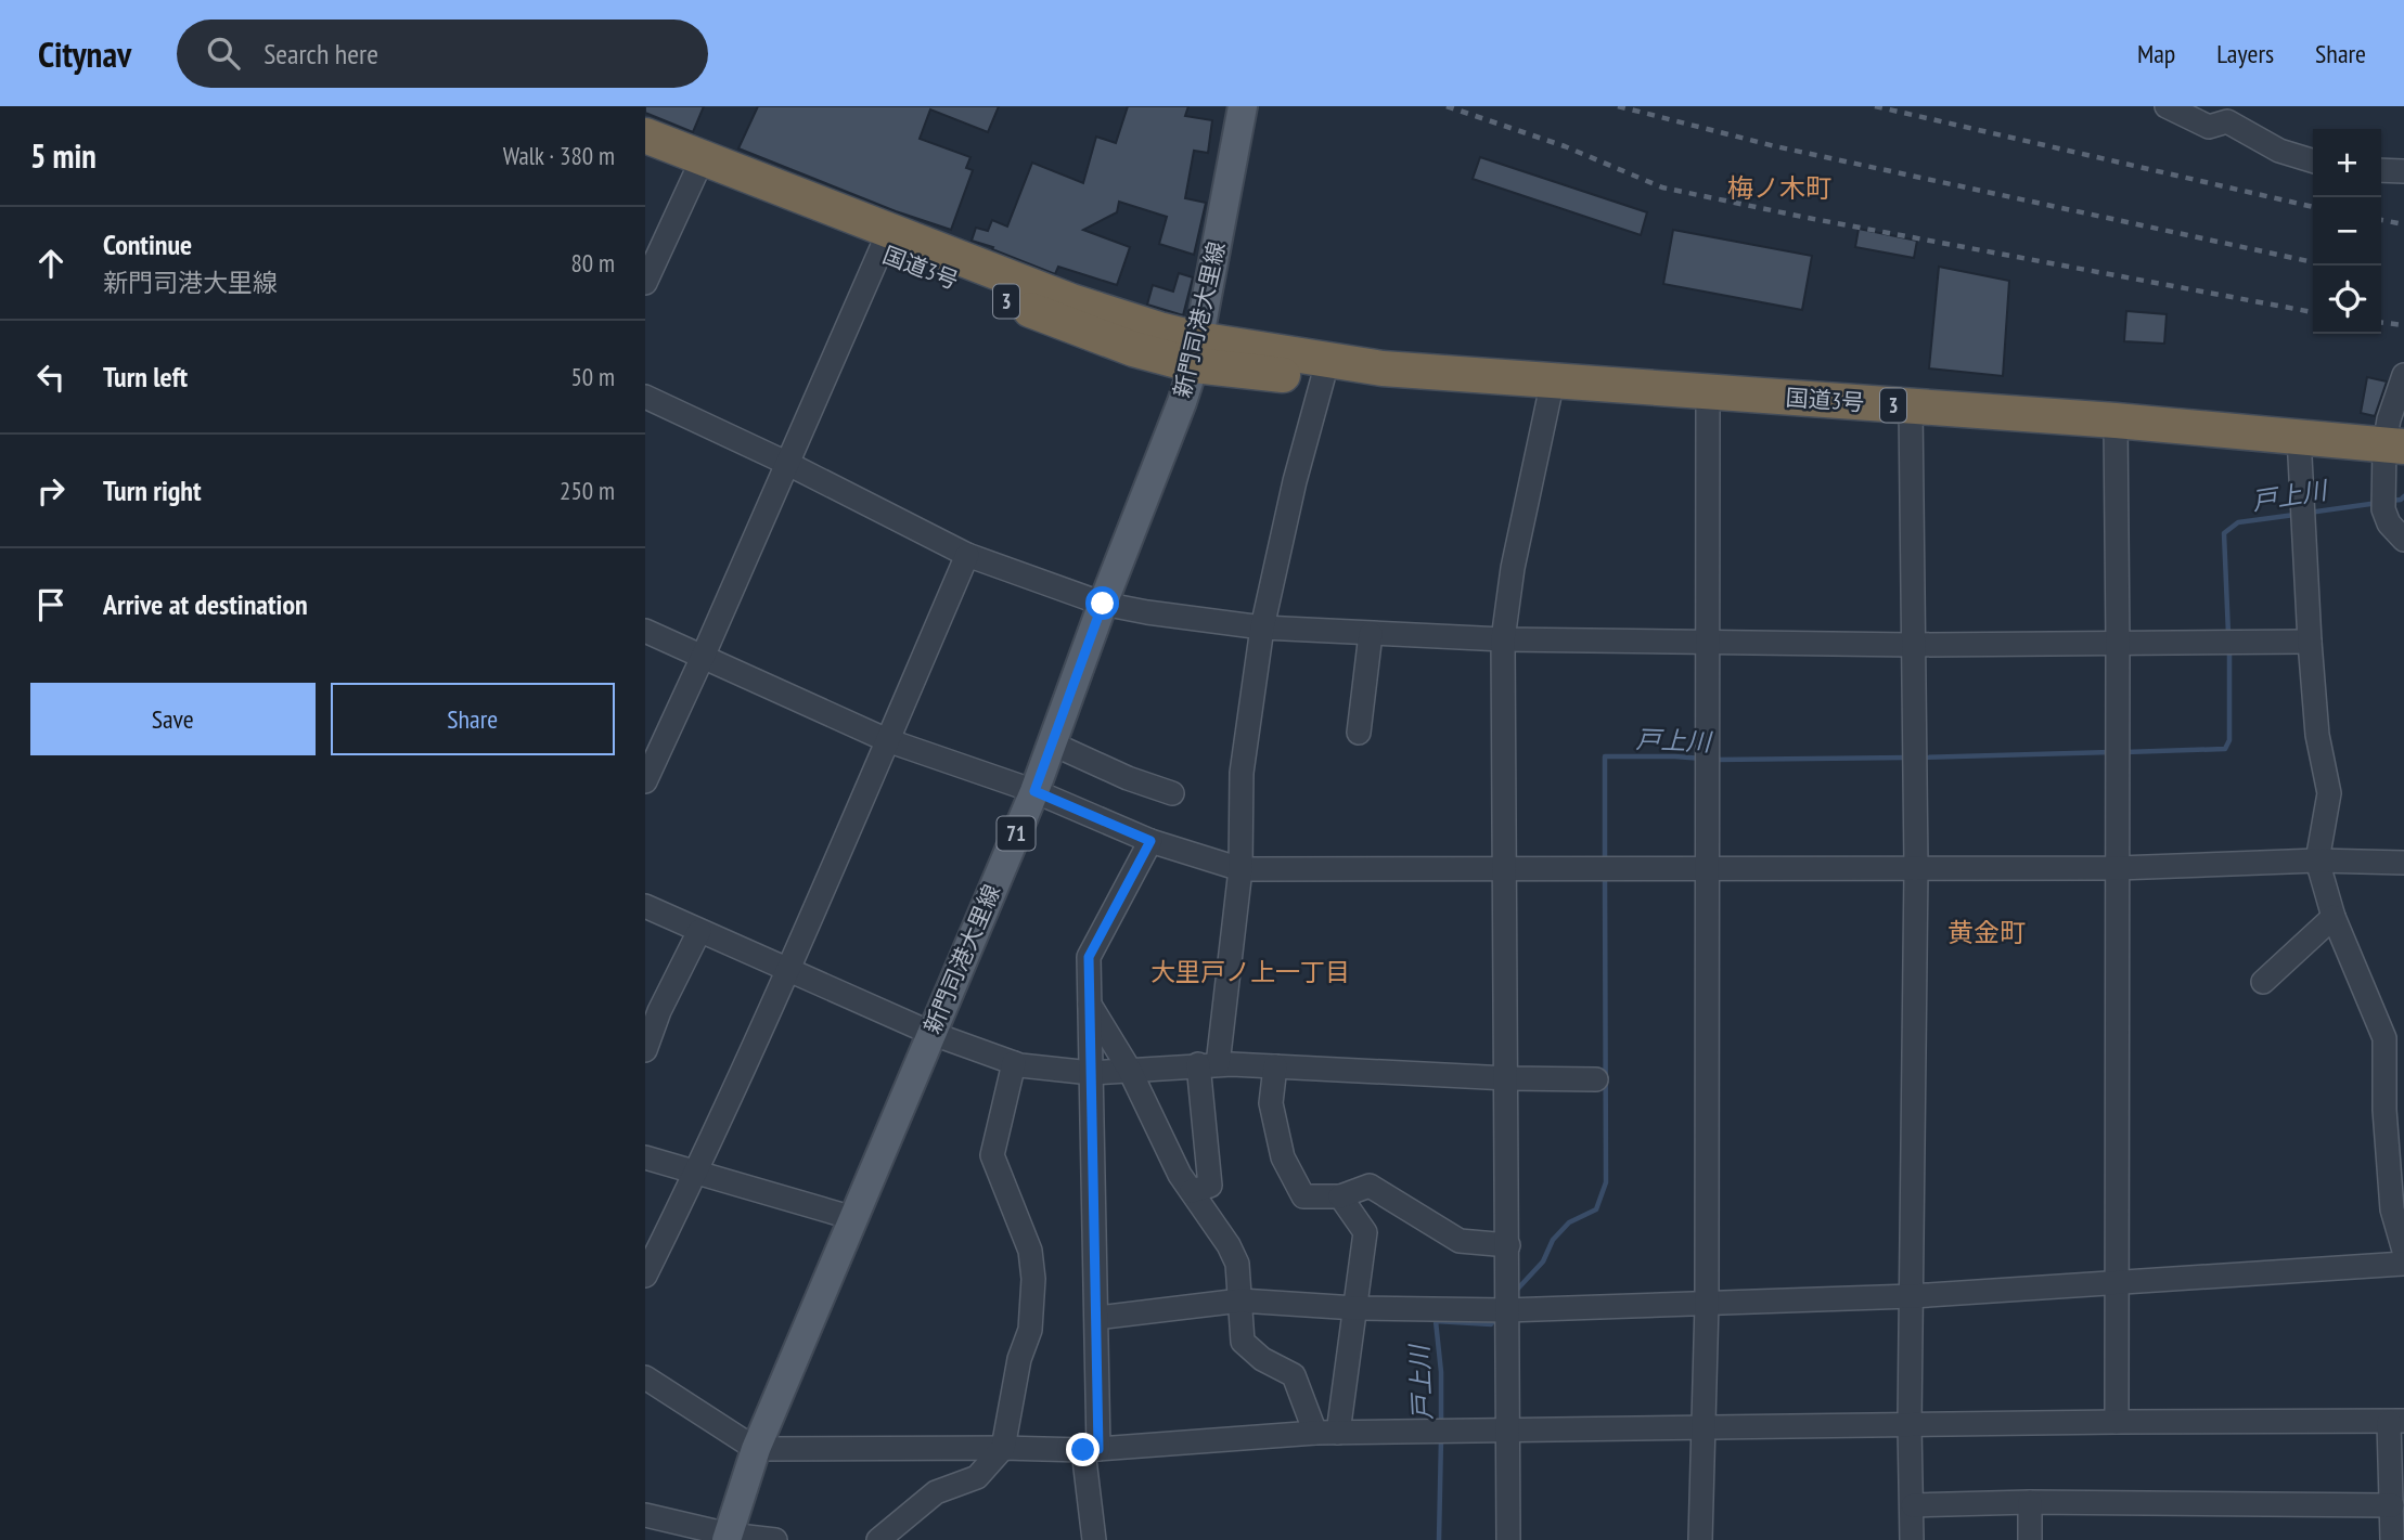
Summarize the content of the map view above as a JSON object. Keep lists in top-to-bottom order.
{
  "streets": {
    "highway": ["国道3号", "3"],
    "main road": ["新門司港大里線", "71"]
  },
  "crossings": [
    ["国道3号", "新門司港大里線"]
  ],
  "districts": ["梅ノ木町", "黄金町", "大里戸ノ上一丁目"],
  "water": ["戸上川"],
  "page": {
    "header": "Citynav",
    "search": "Search here",
    "nav": ["Map", "Layers", "Share"],
    "heading": ["5 min", "Walk · 380 m"],
    "map_buttons": ["+", "−"],
    "list": [
      ["Continue", "新門司港大里線", "80 m"],
      ["Turn left", "50 m"],
      ["Turn right", "250 m"],
      "Arrive at destination"
    ],
    "buttons": ["Save", "Share"]
  }
}
